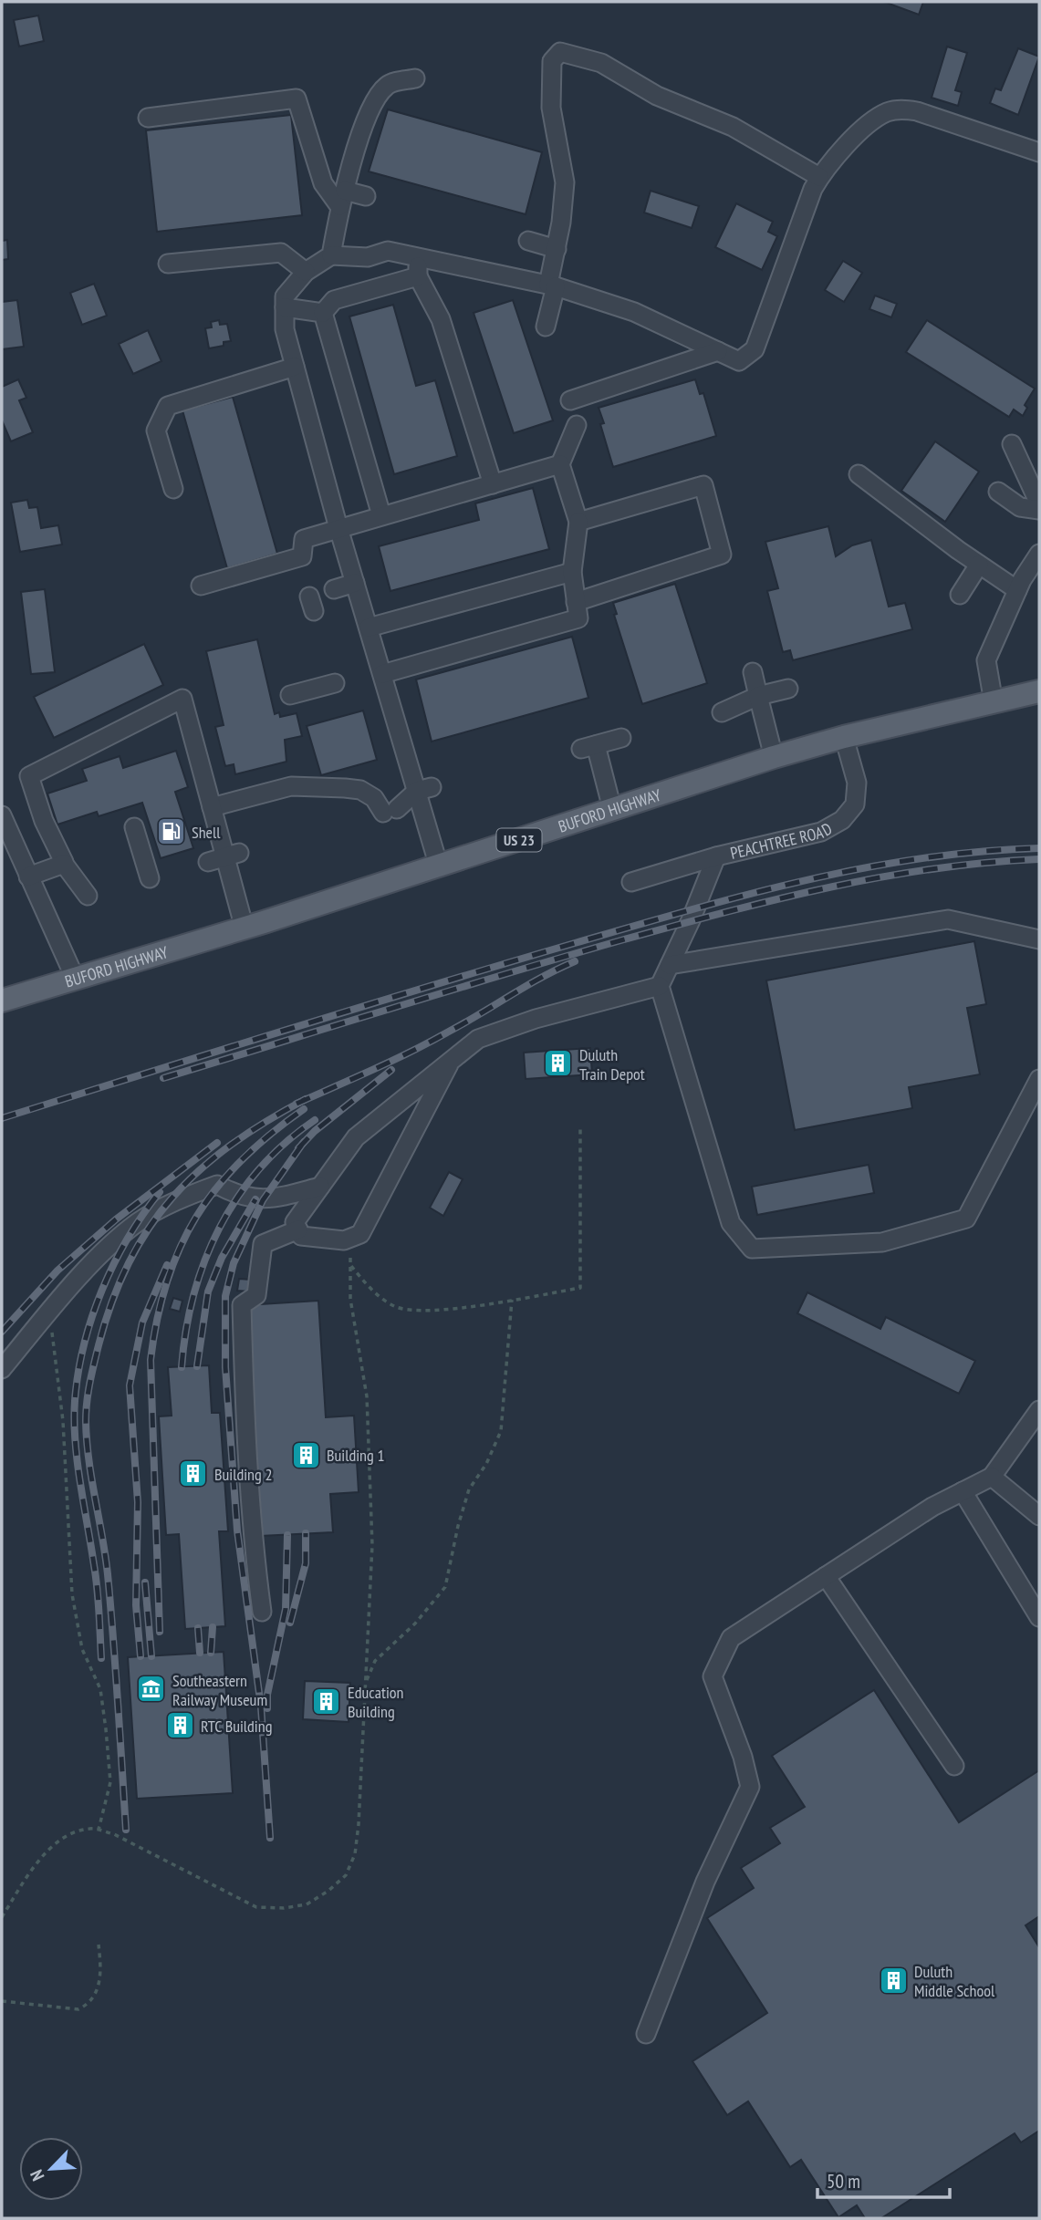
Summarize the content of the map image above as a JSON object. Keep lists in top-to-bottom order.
{
  "streets": {
    "main road": ["BUFORD HIGHWAY", "US 23"],
    "street": ["PEACHTREE ROAD"]
  },
  "crossings": [
    ["BUFORD HIGHWAY", "PEACHTREE ROAD"]
  ],
  "places": {
    "fuel station": ["Shell"],
    "building": [
      "Duluth Train Depot",
      "Building 1",
      "Building 2",
      "Education Building",
      "RTC Building",
      "Duluth Middle School"
    ],
    "museum": ["Southeastern Railway Museum"]
  },
  "scale_bar": "50 m",
  "north": "bottom left"
}
